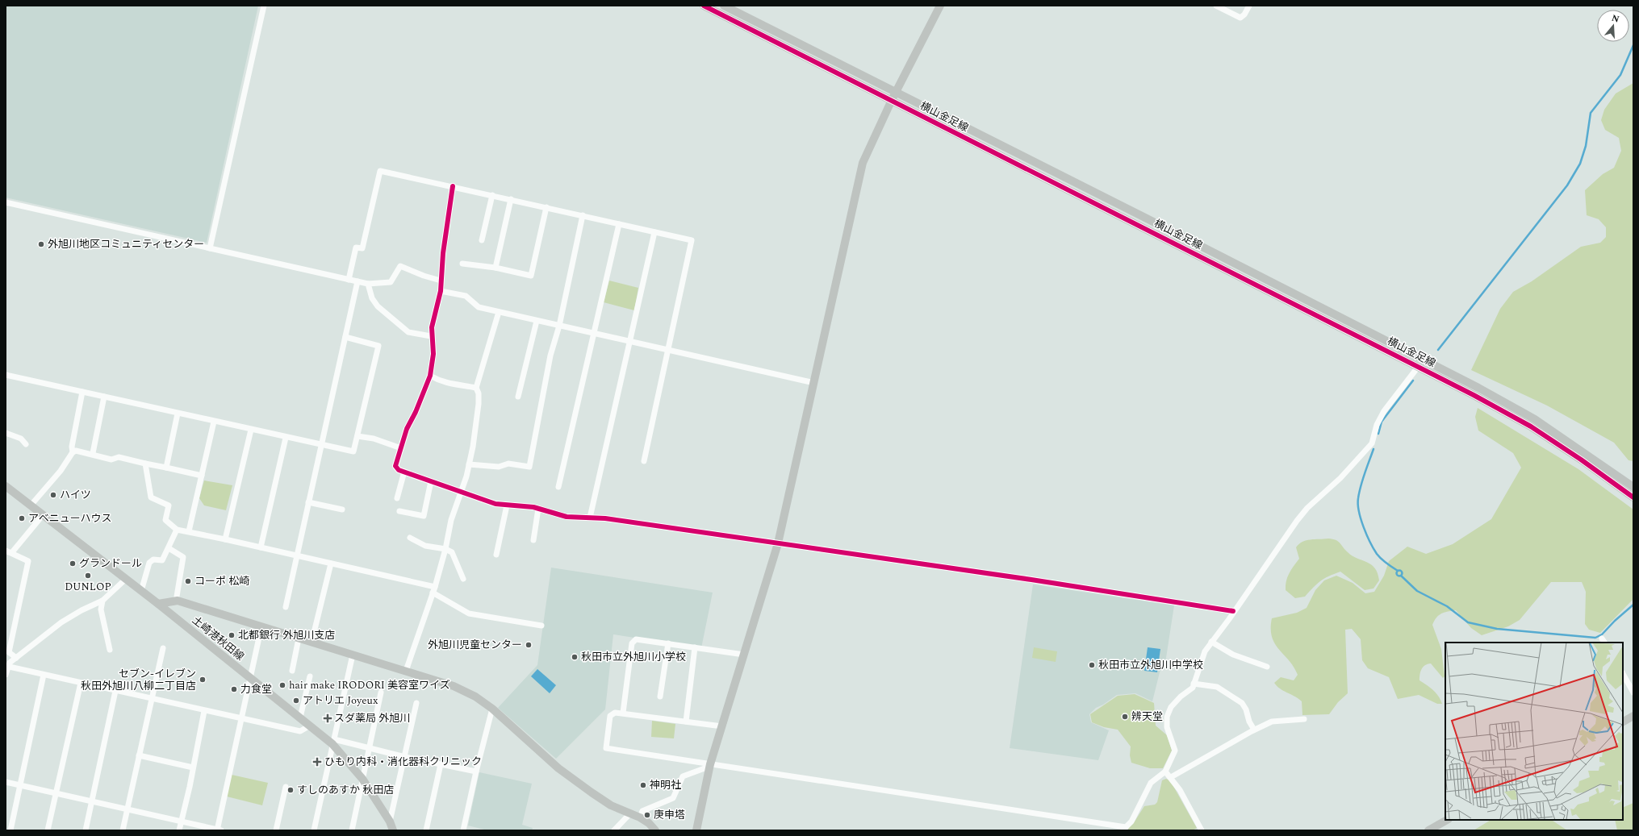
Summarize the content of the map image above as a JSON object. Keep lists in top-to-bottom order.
{
  "streets": {
    "street": ["横山金足線", "土崎港秋田線"]
  },
  "places": {
    "other": [
      "外旭川地区コミュニティセンター",
      "ハイツ",
      "アベニューハウス",
      "グランドール",
      "DUNLOP",
      "コーポ 松崎",
      "北都銀行 外旭川支店",
      "外旭川児童センター",
      "秋田市立外旭川小学校",
      "秋田市立外旭川中学校",
      "セブン-イレブン 秋田外旭川八柳二丁目店",
      "hair make IRODORI 美容室ワイズ",
      "力食堂",
      "アトリエ Joyeux",
      "辨天堂",
      "神明社",
      "すしのあすか 秋田店",
      "庚申塔"
    ],
    "health": ["スダ薬局 外旭川", "ひもり内科・消化器科クリニック"]
  },
  "north": "top"
}
